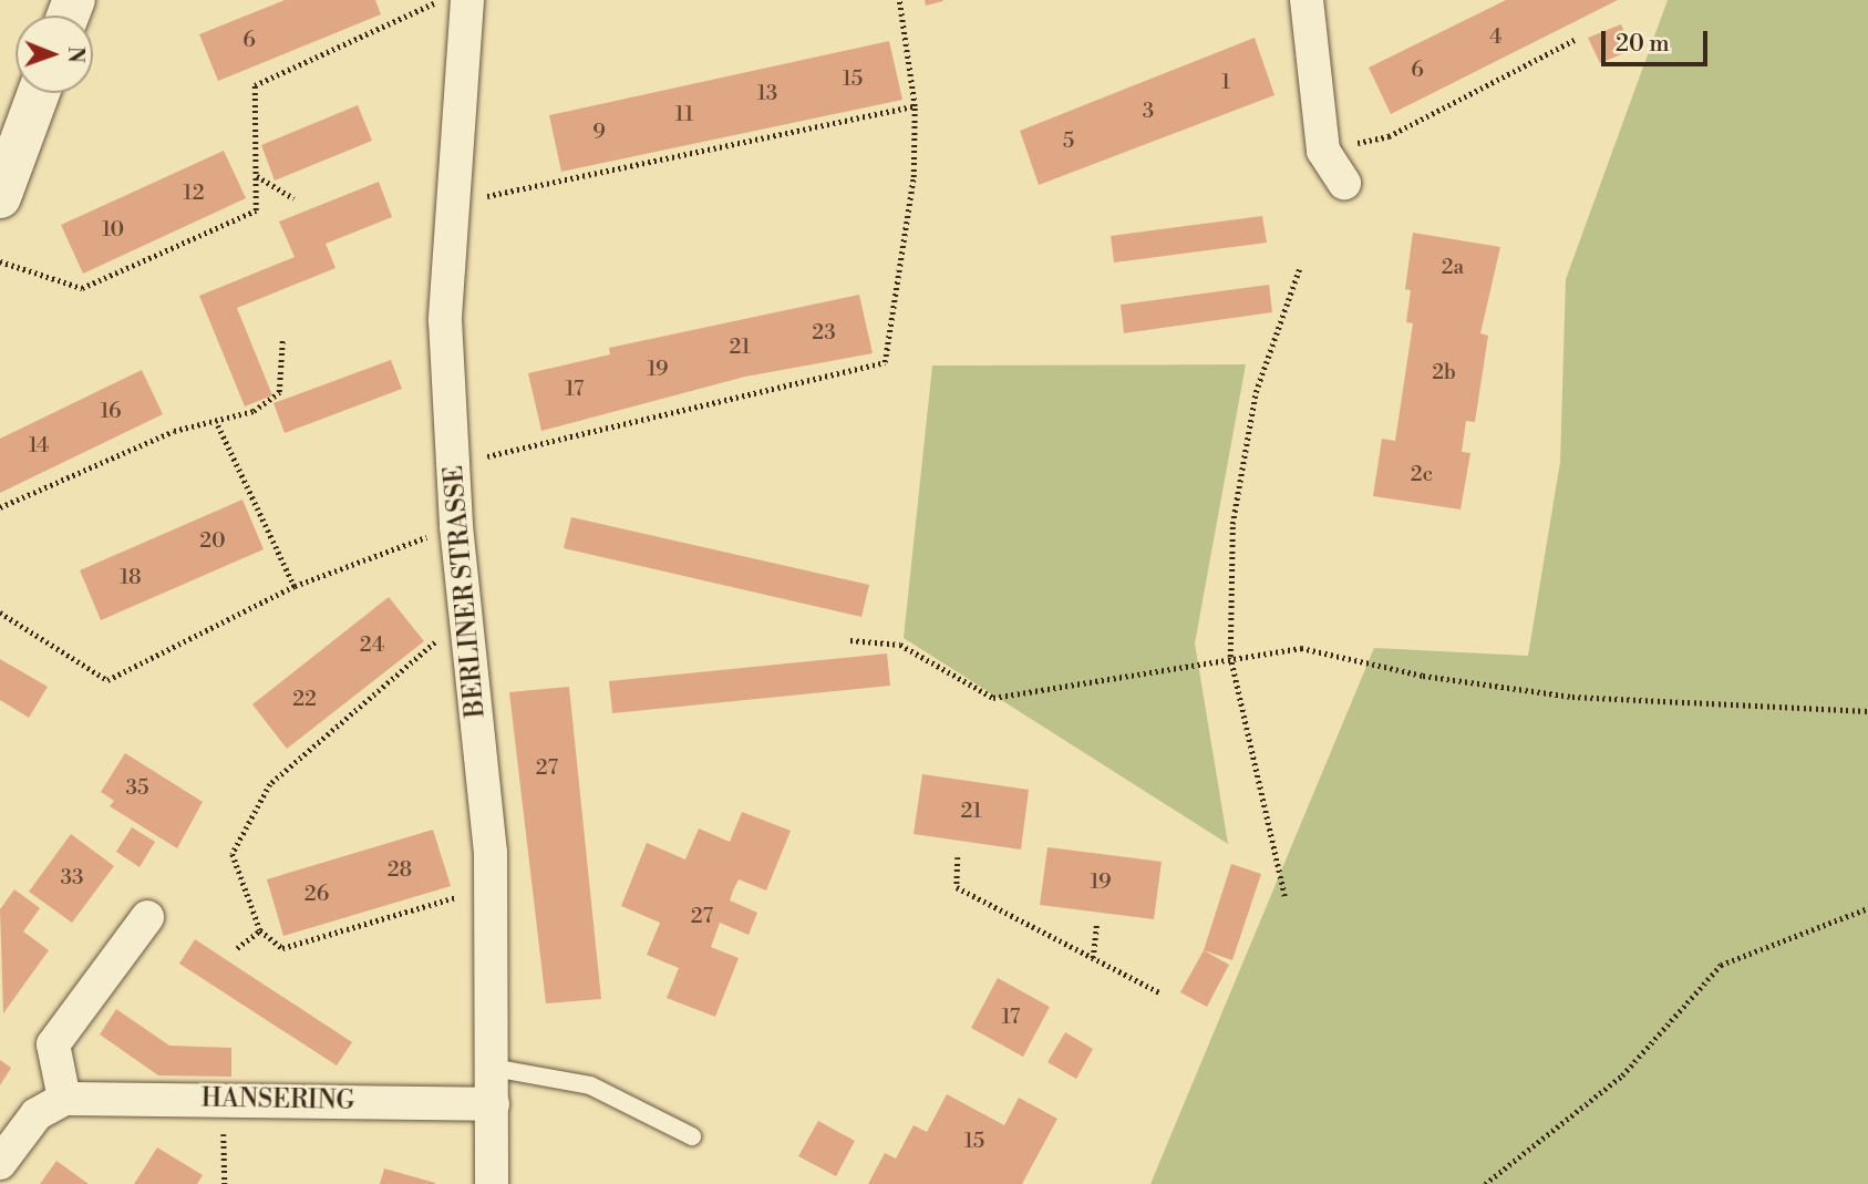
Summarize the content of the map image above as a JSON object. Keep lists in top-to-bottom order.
{
  "streets": {
    "street": ["BERLINER STRASSE", "HANSERING"]
  },
  "crossings": [
    ["BERLINER STRASSE", "HANSERING"]
  ],
  "house_numbers": [
    "4",
    "6",
    "6",
    "15",
    "1",
    "13",
    "3",
    "11",
    "9",
    "5",
    "12",
    "10",
    "2a",
    "23",
    "21",
    "19",
    "2b",
    "17",
    "16",
    "14",
    "2c",
    "20",
    "18",
    "24",
    "22",
    "27",
    "35",
    "21",
    "28",
    "33",
    "19",
    "26",
    "27",
    "17",
    "15"
  ],
  "scale_bar": "20 m",
  "north": "right"
}
